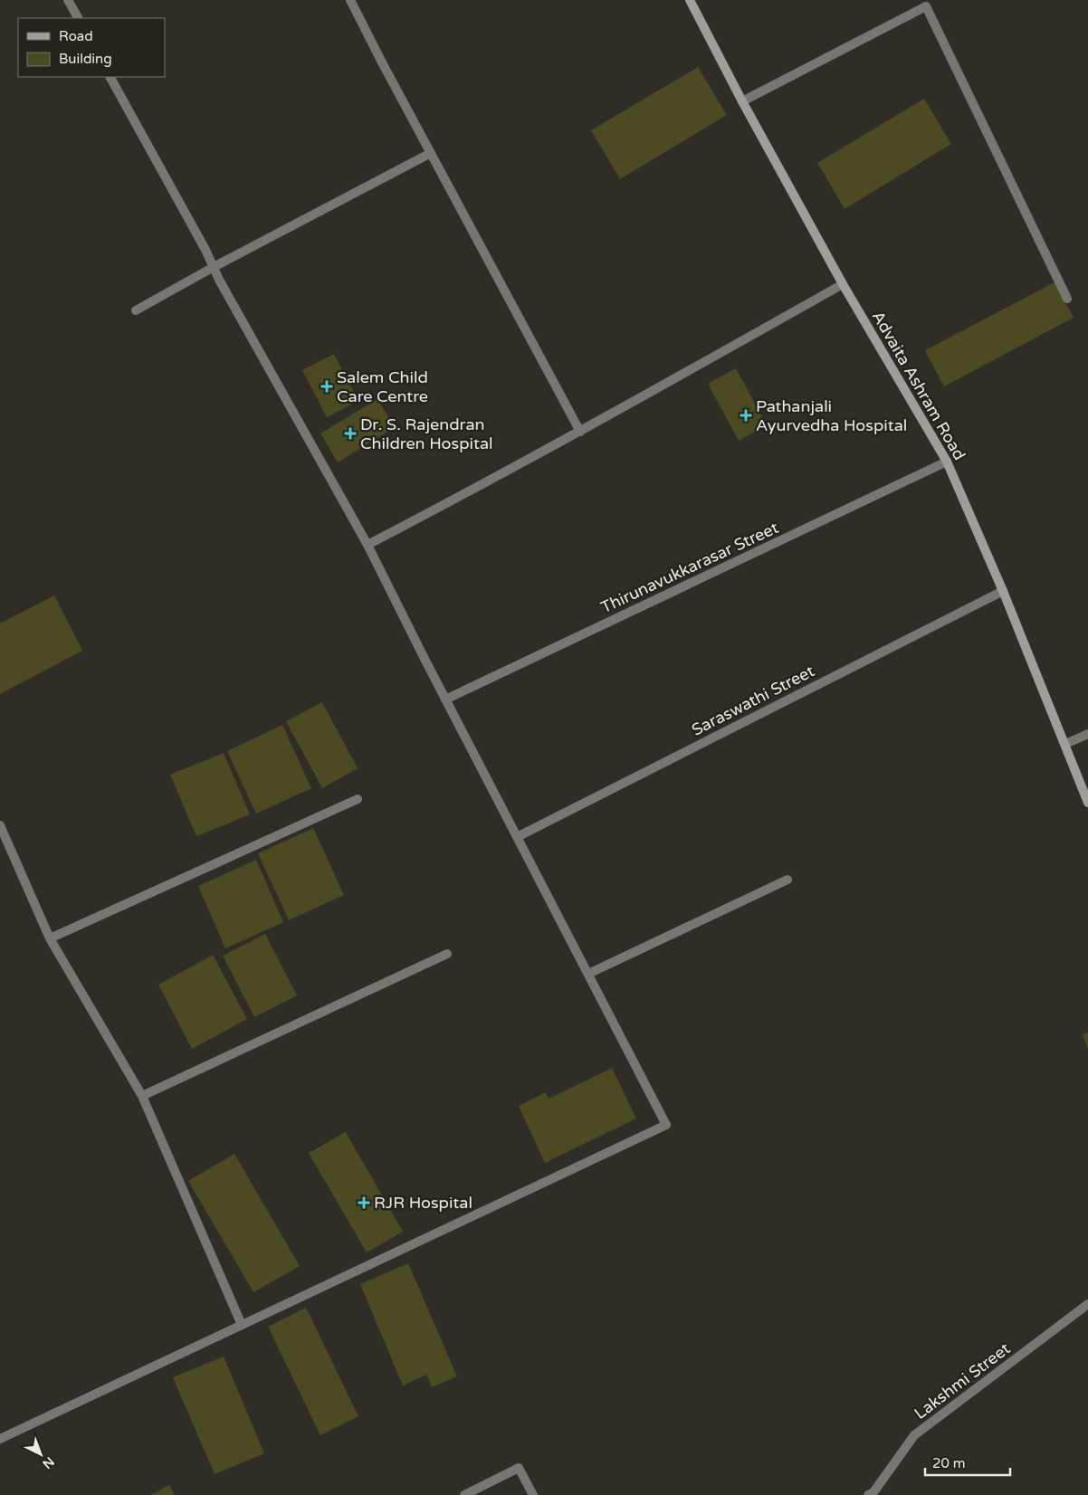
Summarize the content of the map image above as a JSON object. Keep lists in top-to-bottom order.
{
  "streets": {
    "street": [
      "Advaita Ashram Road",
      "Thirunavukkarasar Street",
      "Saraswathi Street",
      "Lakshmi Street"
    ]
  },
  "crossings": [
    ["Advaita Ashram Road", "Thirunavukkarasar Street"],
    ["Advaita Ashram Road", "Saraswathi Street"]
  ],
  "places": {
    "health": [
      "Salem Child Care Centre",
      "Pathanjali Ayurvedha Hospital",
      "Dr. S. Rajendran Children Hospital",
      "RJR Hospital"
    ]
  },
  "legend": ["Road", "Building"],
  "scale_bar": "20 m",
  "north": "bottom right"
}
